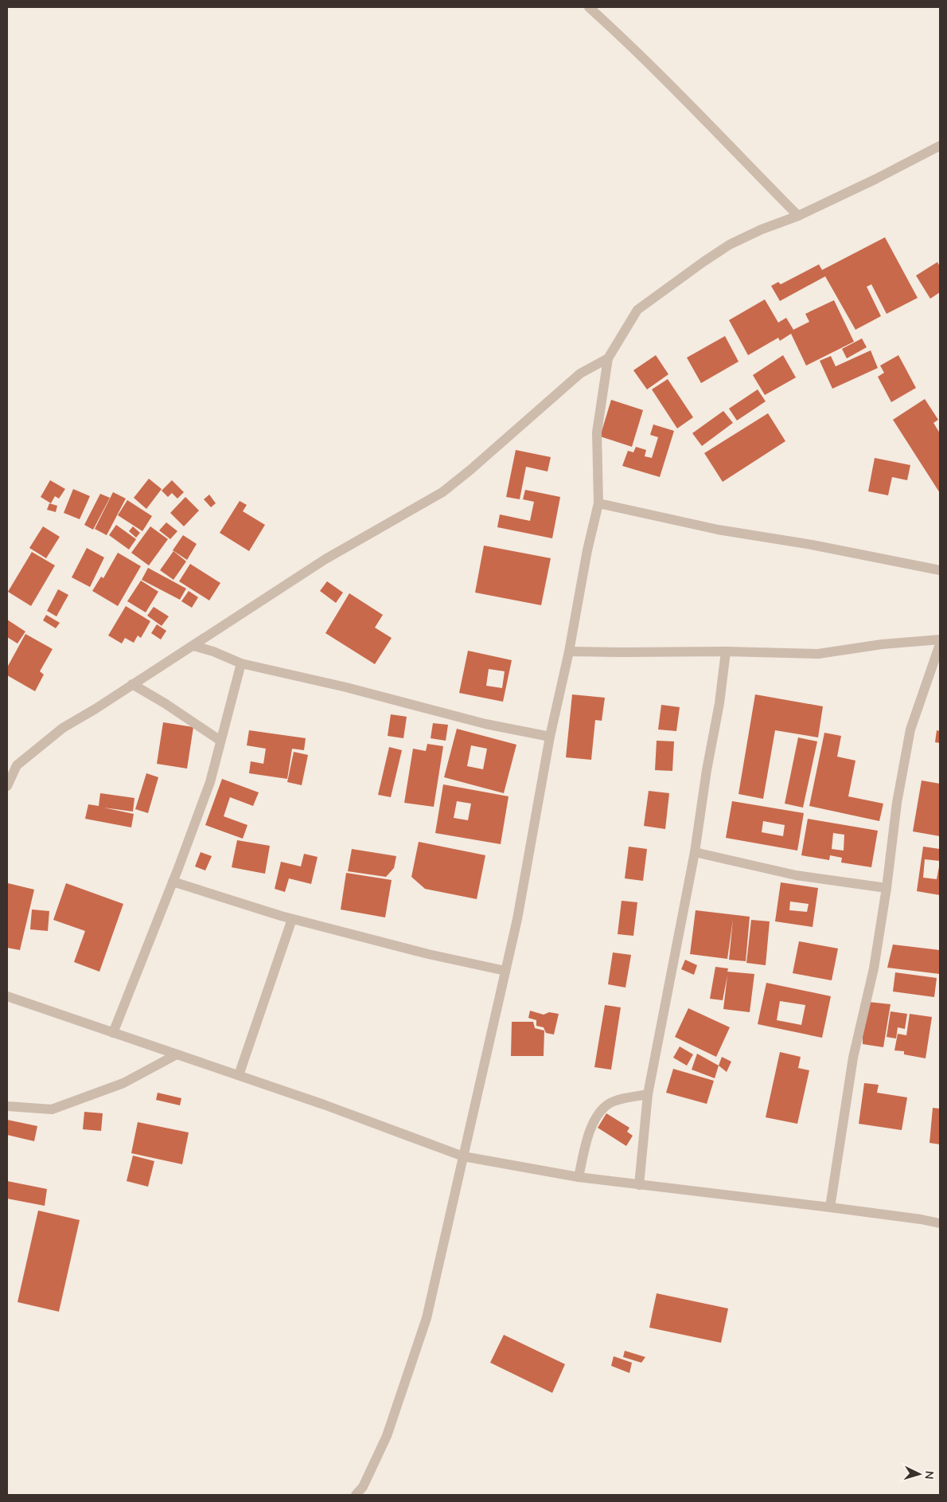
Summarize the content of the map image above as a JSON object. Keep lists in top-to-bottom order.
{
  "north": "right"
}
